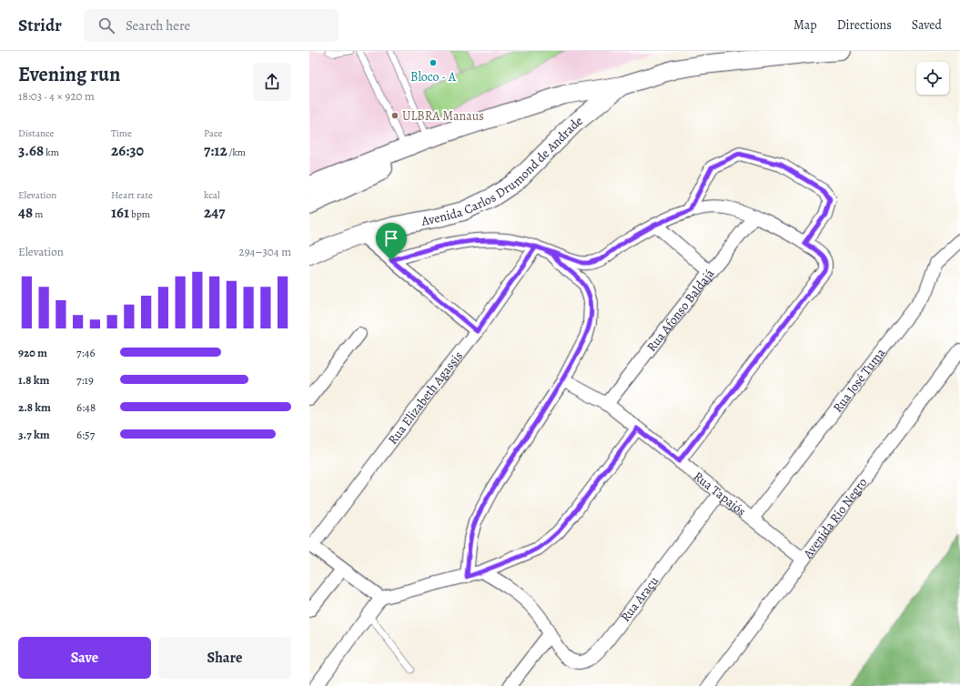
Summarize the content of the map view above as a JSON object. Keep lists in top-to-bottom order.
{
  "streets": {
    "street": [
      "Avenida Carlos Drumond de Andrade",
      "Rua Afonso Baldajá",
      "Rua José Tuma",
      "Rua Elizabeth Agassis",
      "Rua Tapajós",
      "Avenida Rio Negro",
      "Rua Araçu"
    ]
  },
  "crossings": [
    ["Rua Afonso Baldajá", "Rua Tapajós"],
    ["Rua José Tuma", "Rua Tapajós"],
    ["Rua Tapajós", "Avenida Rio Negro"],
    ["Rua Tapajós", "Rua Araçu"]
  ],
  "places": ["Bloco - A", "ULBRA Manaus"],
  "page": {
    "header": "Stridr",
    "search": "Search here",
    "nav": ["Map", "Directions", "Saved"],
    "heading": ["Evening run", "18:03 · 4 × 920 m"],
    "stats": [
      ["Distance", "3.68 km"],
      ["Time", "26:30"],
      ["Pace", "7:12 /km"],
      ["Elevation", "48 m"],
      ["Heart rate", "161 bpm"],
      ["kcal", "247"]
    ],
    "chart": ["Elevation", "294–304 m"],
    "list": [
      {
        "name": "920 m",
        "note": "7:46"
      },
      {
        "name": "1.8 km",
        "note": "7:19"
      },
      {
        "name": "2.8 km",
        "note": "6:48"
      },
      {
        "name": "3.7 km",
        "note": "6:57"
      }
    ],
    "buttons": ["Save", "Share"]
  }
}
